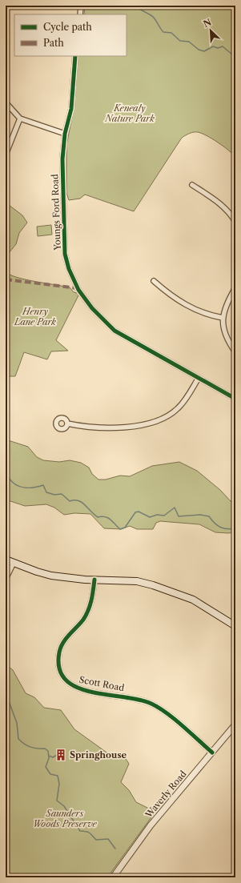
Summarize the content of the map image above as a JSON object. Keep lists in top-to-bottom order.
{
  "streets": {
    "street": ["Youngs Ford Road", "Scott Road", "Waverly Road"]
  },
  "crossings": [
    ["Scott Road", "Waverly Road"]
  ],
  "parks": ["Kenealy Nature Park", "Henry Lane Park", "Saunders Woods Preserve"],
  "places": {
    "building": ["Springhouse"]
  },
  "legend": ["Cycle path", "Path"],
  "north": "top left"
}
